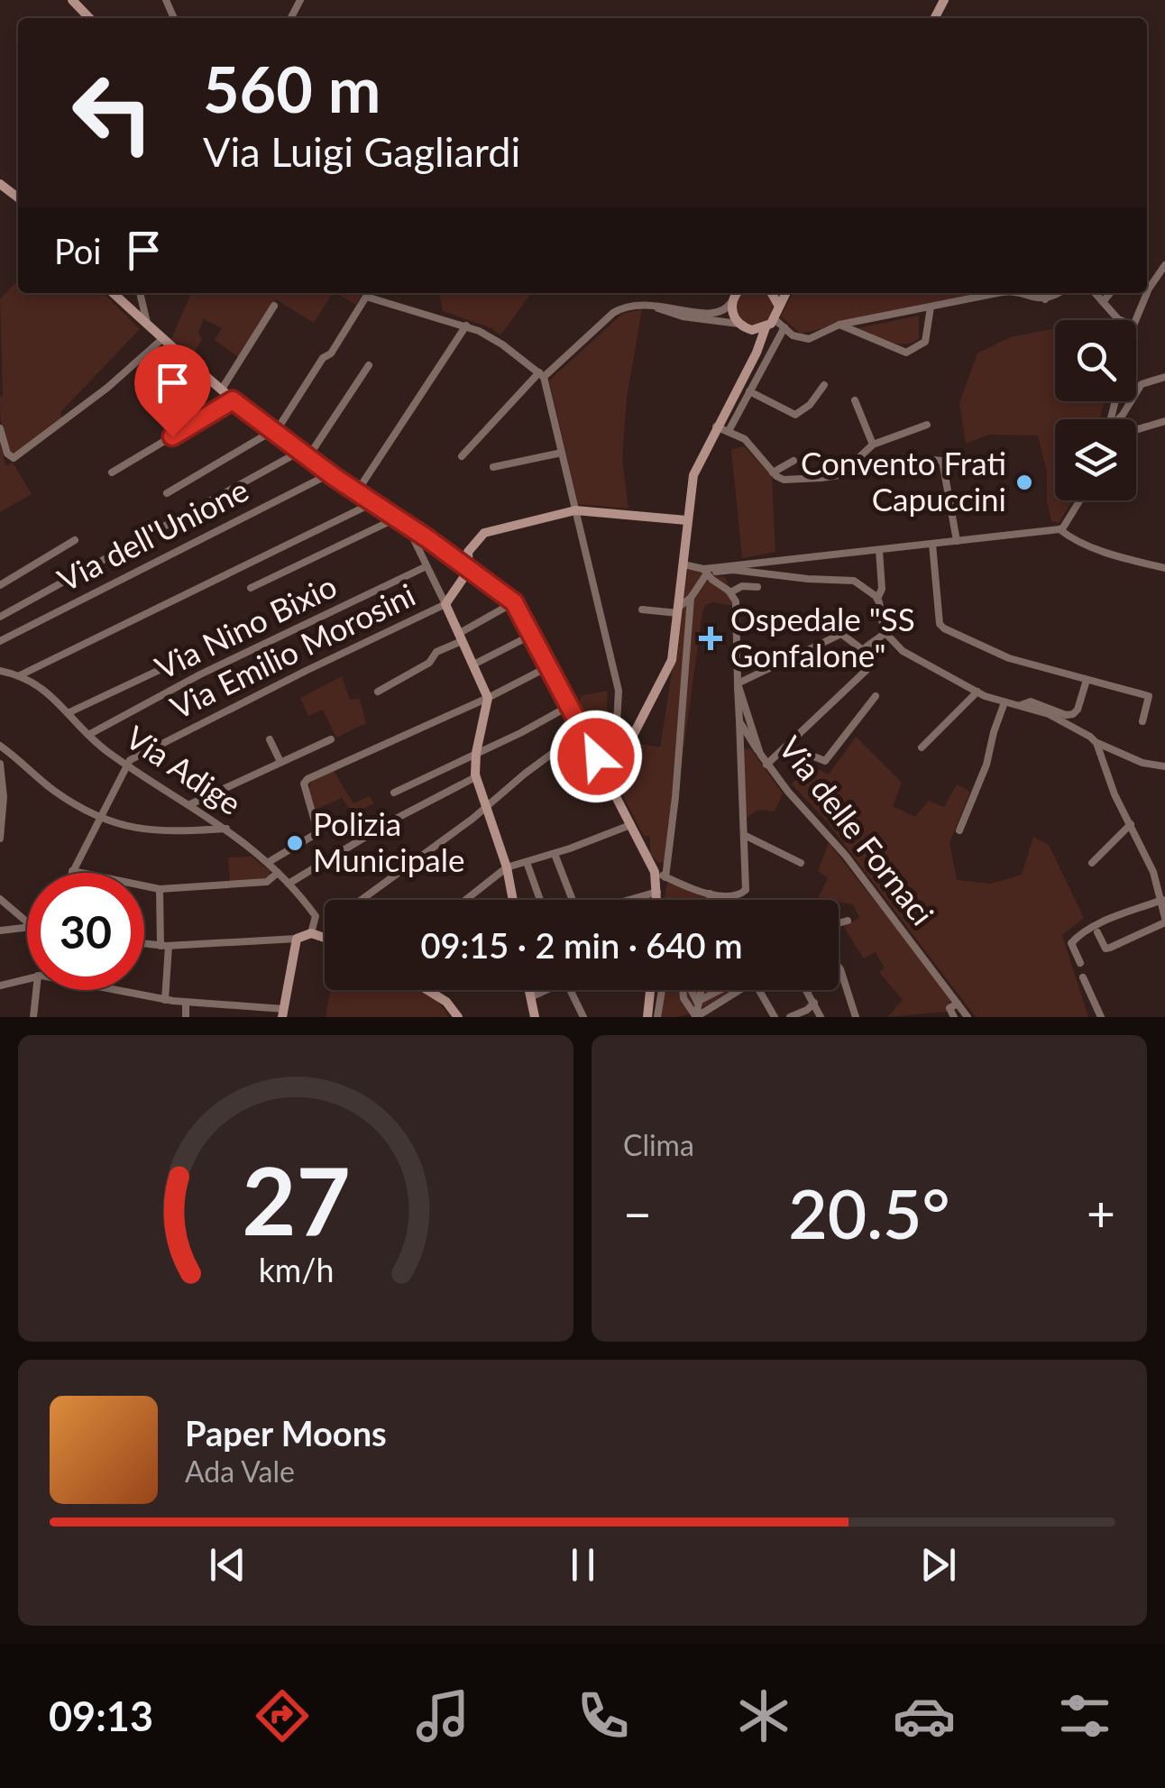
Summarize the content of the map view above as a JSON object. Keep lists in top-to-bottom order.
{
  "streets": {
    "main road": ["Via Emilio Morosini"],
    "street": [
      "Via dell'Unione",
      "Via Nino Bixio",
      "Via Adige",
      "Via delle Fornaci"
    ]
  },
  "crossings": [
    ["Via Nino Bixio", "Via Adige"],
    ["Via Emilio Morosini", "Via Adige"]
  ],
  "places": {
    "other": ["Convento Frati Capuccini", "Polizia Municipale"],
    "health": ["Ospedale \"SS Gonfalone\""]
  },
  "page": {
    "turn": ["560 m", "Via Luigi Gagliardi"],
    "then": "Poi",
    "limit": "30",
    "trip": "09:15 · 2 min · 640 m",
    "tile": "Clima",
    "heat": ["−", "20.5°", "+"],
    "song": ["Paper Moons", "Ada Vale"],
    "tabs": "09:13",
    "gauge": ["27", "km/h"]
  }
}
